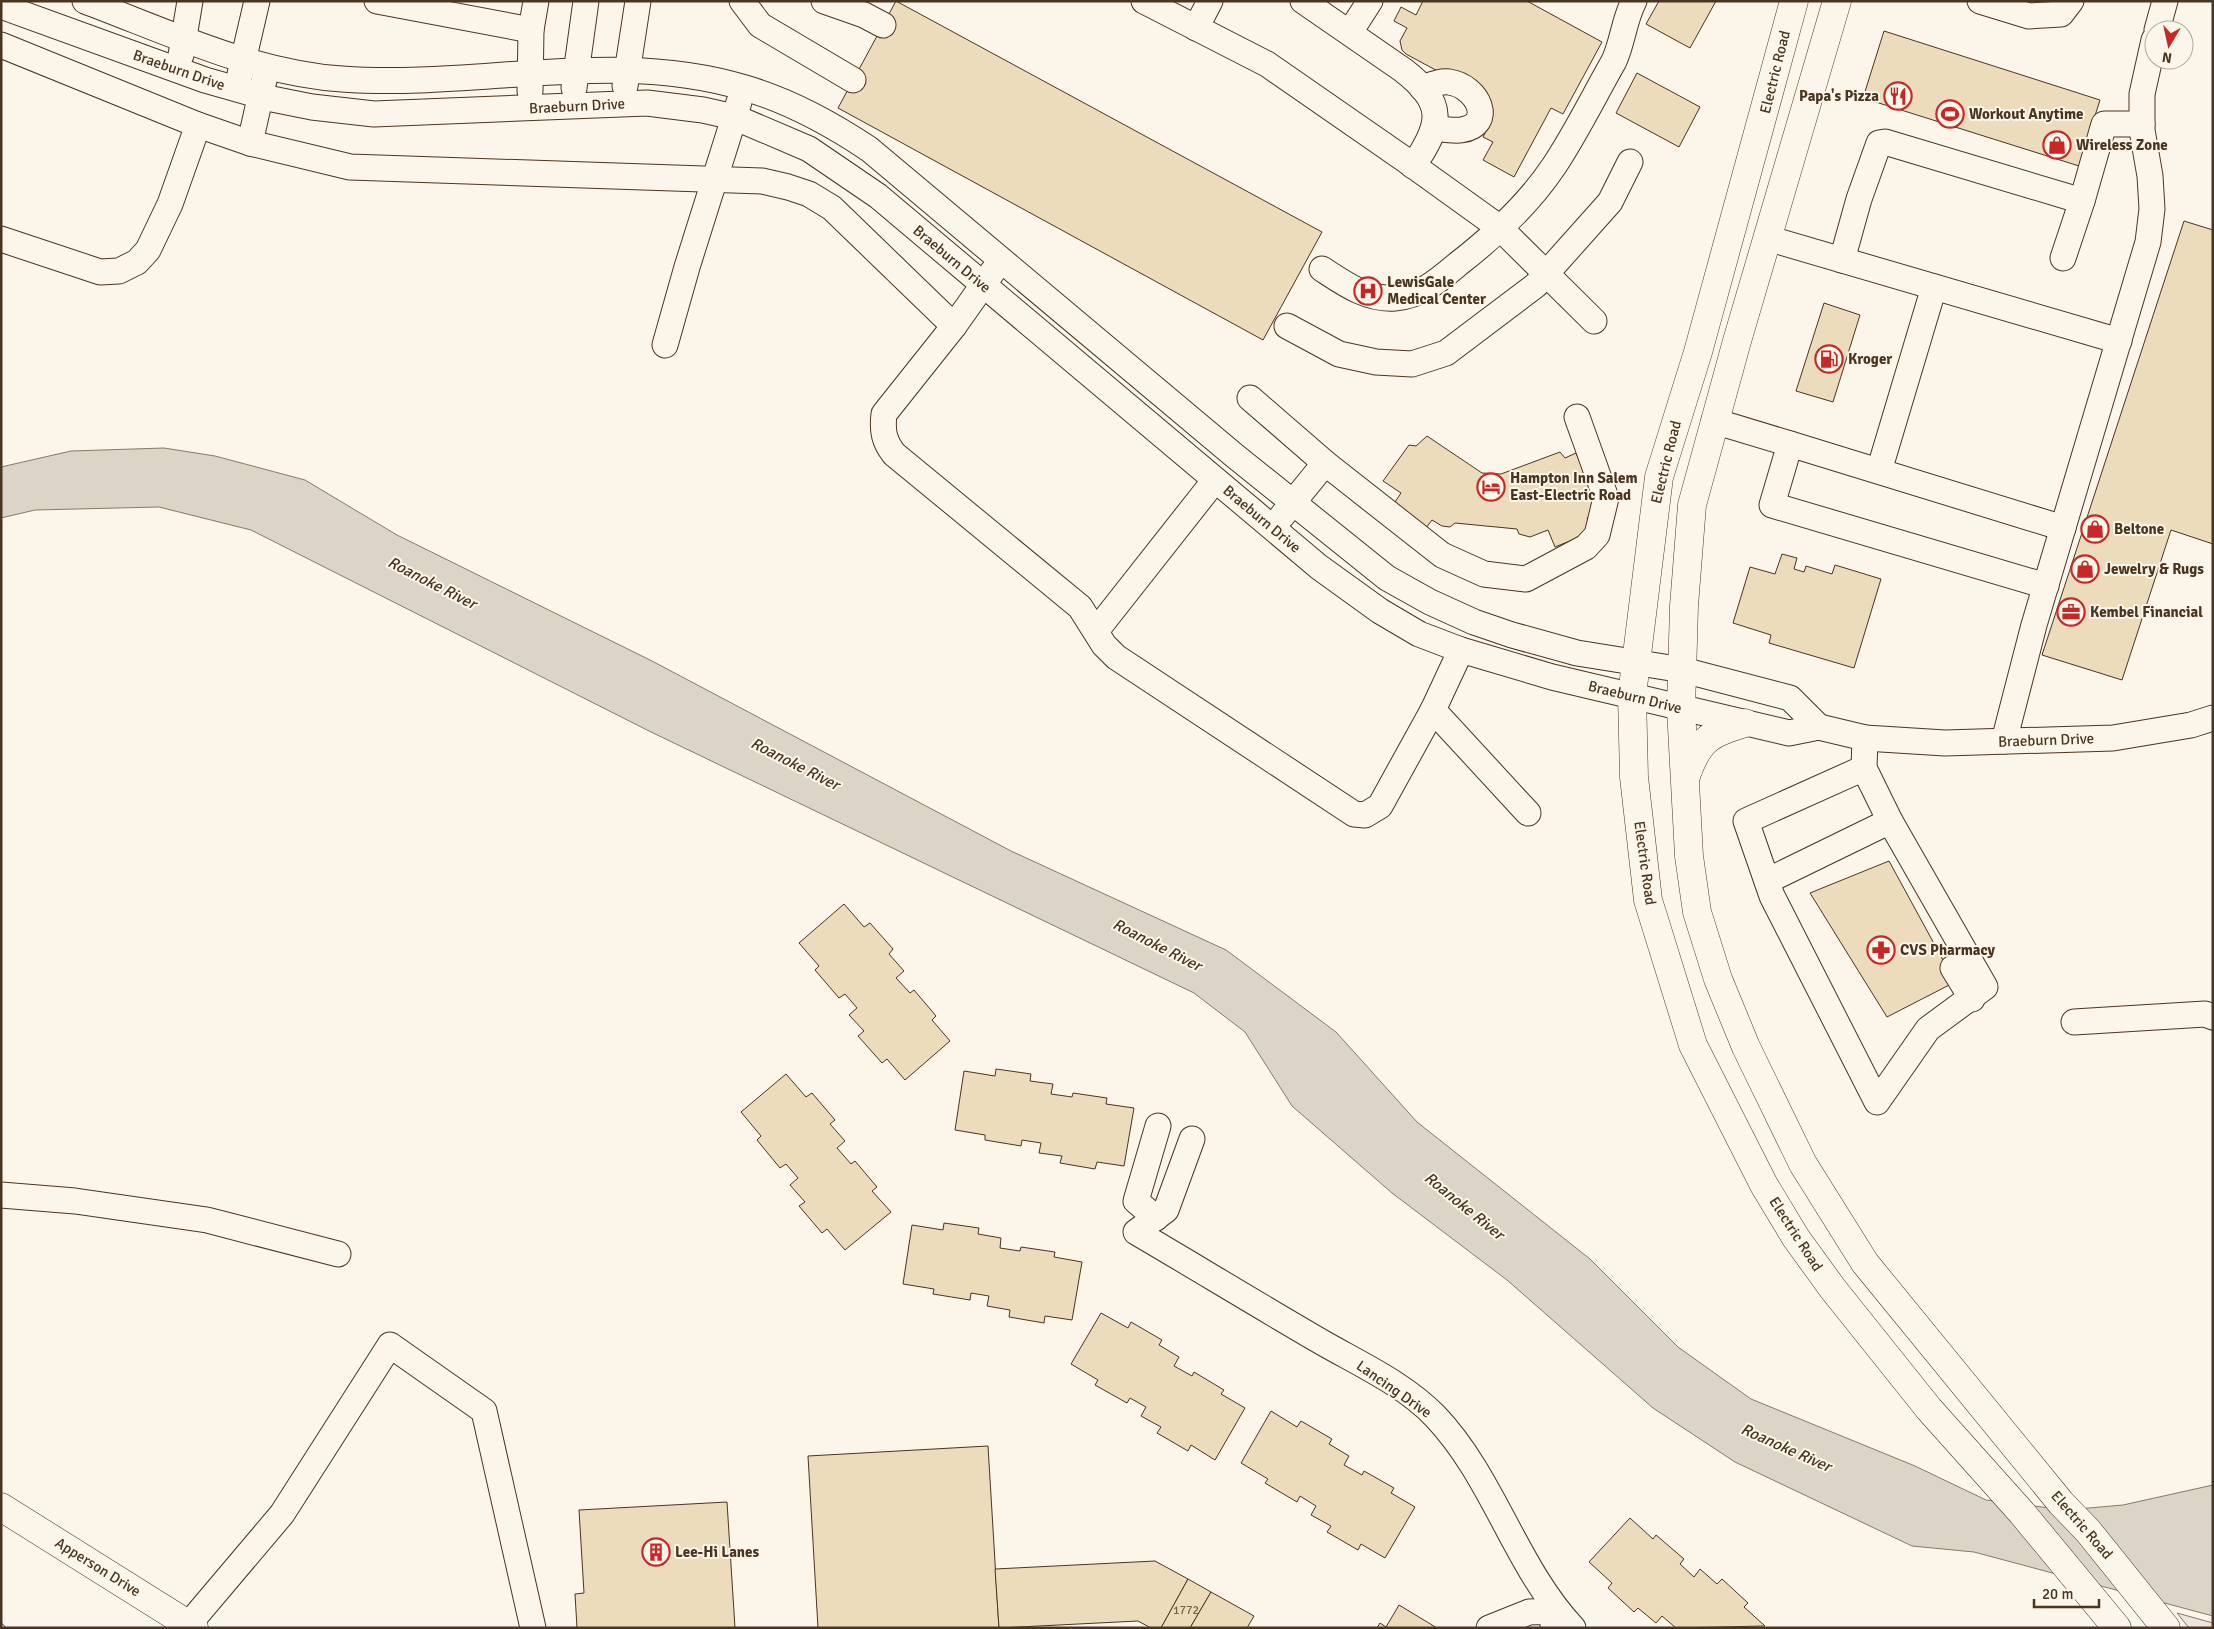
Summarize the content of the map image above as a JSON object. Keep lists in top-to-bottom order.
{
  "streets": {
    "main road": ["Electric Road", "Apperson Drive"],
    "street": ["Braeburn Drive", "Lancing Drive"]
  },
  "crossings": [
    ["Braeburn Drive", "Electric Road"]
  ],
  "water": ["Roanoke River"],
  "places": {
    "restaurant": ["Papa's Pizza"],
    "sports": ["Workout Anytime"],
    "shop": ["Wireless Zone", "Beltone", "Jewelry & Rugs"],
    "hospital": ["LewisGale Medical Center"],
    "fuel station": ["Kroger"],
    "hotel": ["Hampton Inn Salem East-Electric Road"],
    "office": ["Kembel Financial"],
    "pharmacy": ["CVS Pharmacy"],
    "building": ["Lee-Hi Lanes"]
  },
  "house_numbers": ["1772"],
  "scale_bar": "20 m",
  "north": "bottom"
}
